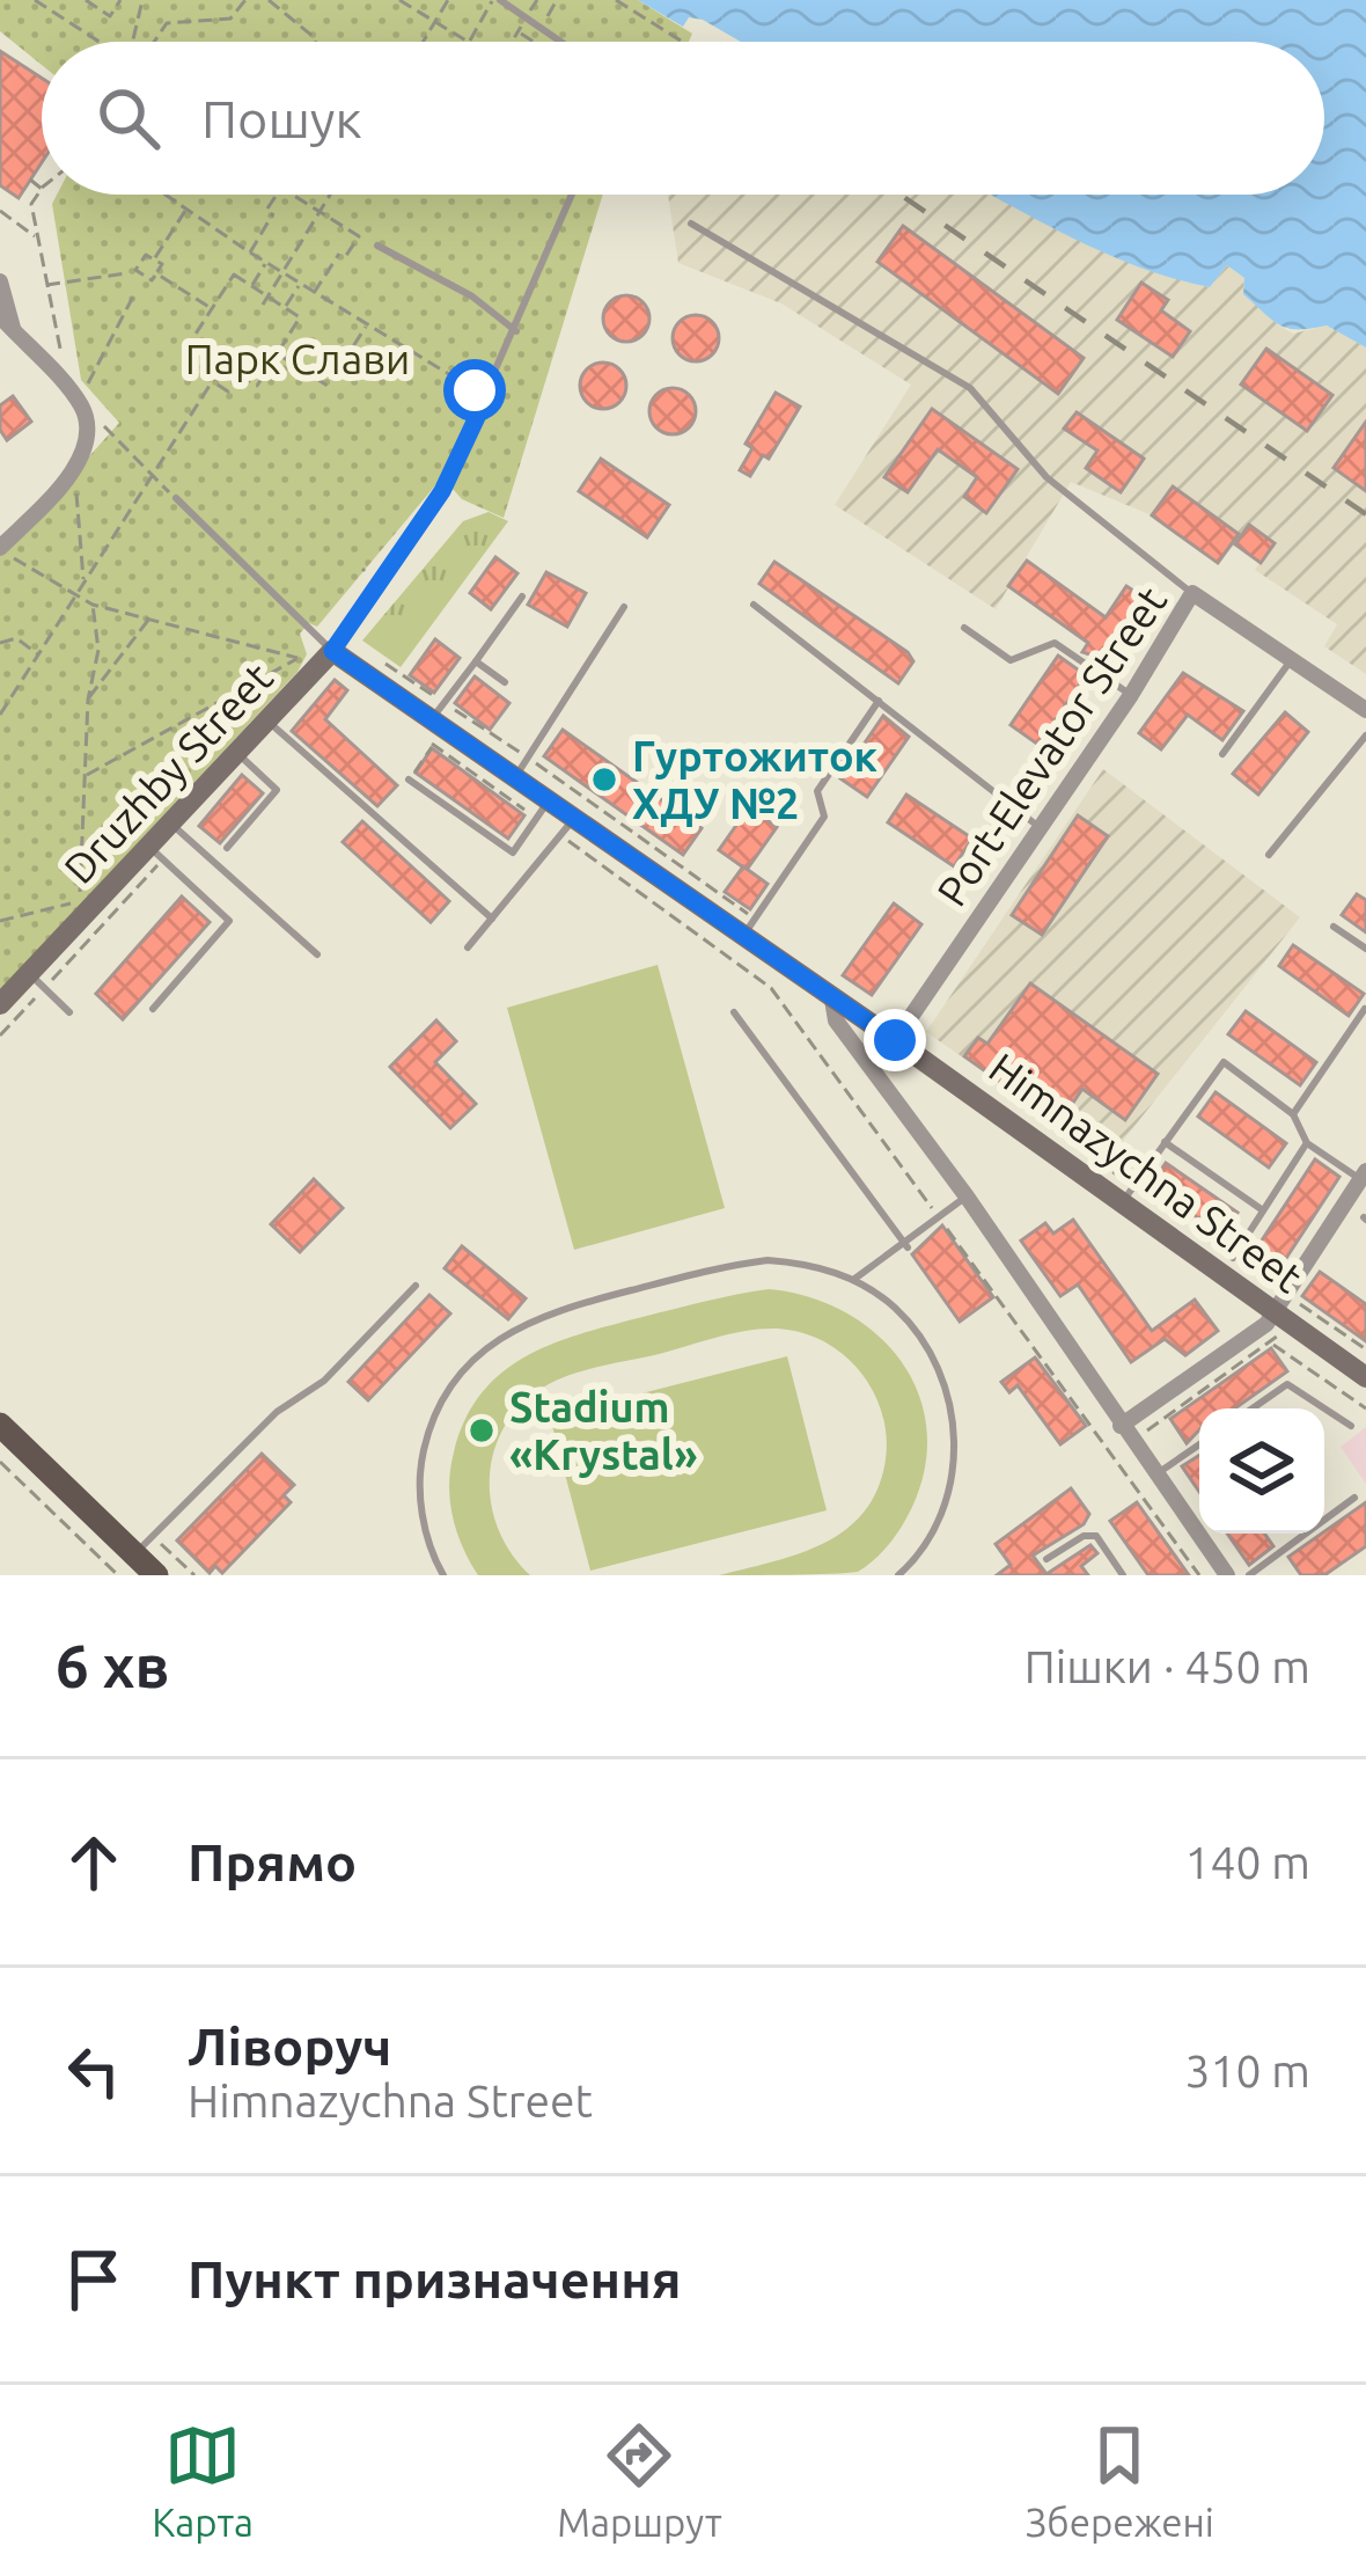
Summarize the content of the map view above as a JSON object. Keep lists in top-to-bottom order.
{
  "streets": {
    "street": ["Port-Elevator Street", "Druzhby Street", "Himnazychna Street"]
  },
  "crossings": [
    ["Port-Elevator Street", "Himnazychna Street"],
    ["Druzhby Street", "Himnazychna Street"]
  ],
  "parks": ["Парк Слави"],
  "places": ["Гуртожиток ХДУ №2", "Stadium «Krystal»"],
  "page": {
    "search": "Пошук",
    "heading": ["6 хв", "Пішки · 450 m"],
    "list": [
      ["Прямо", "140 m"],
      ["Ліворуч", "Himnazychna Street", "310 m"],
      "Пункт призначення"
    ],
    "nav": ["Карта", "Маршрут", "Збережені"]
  }
}
